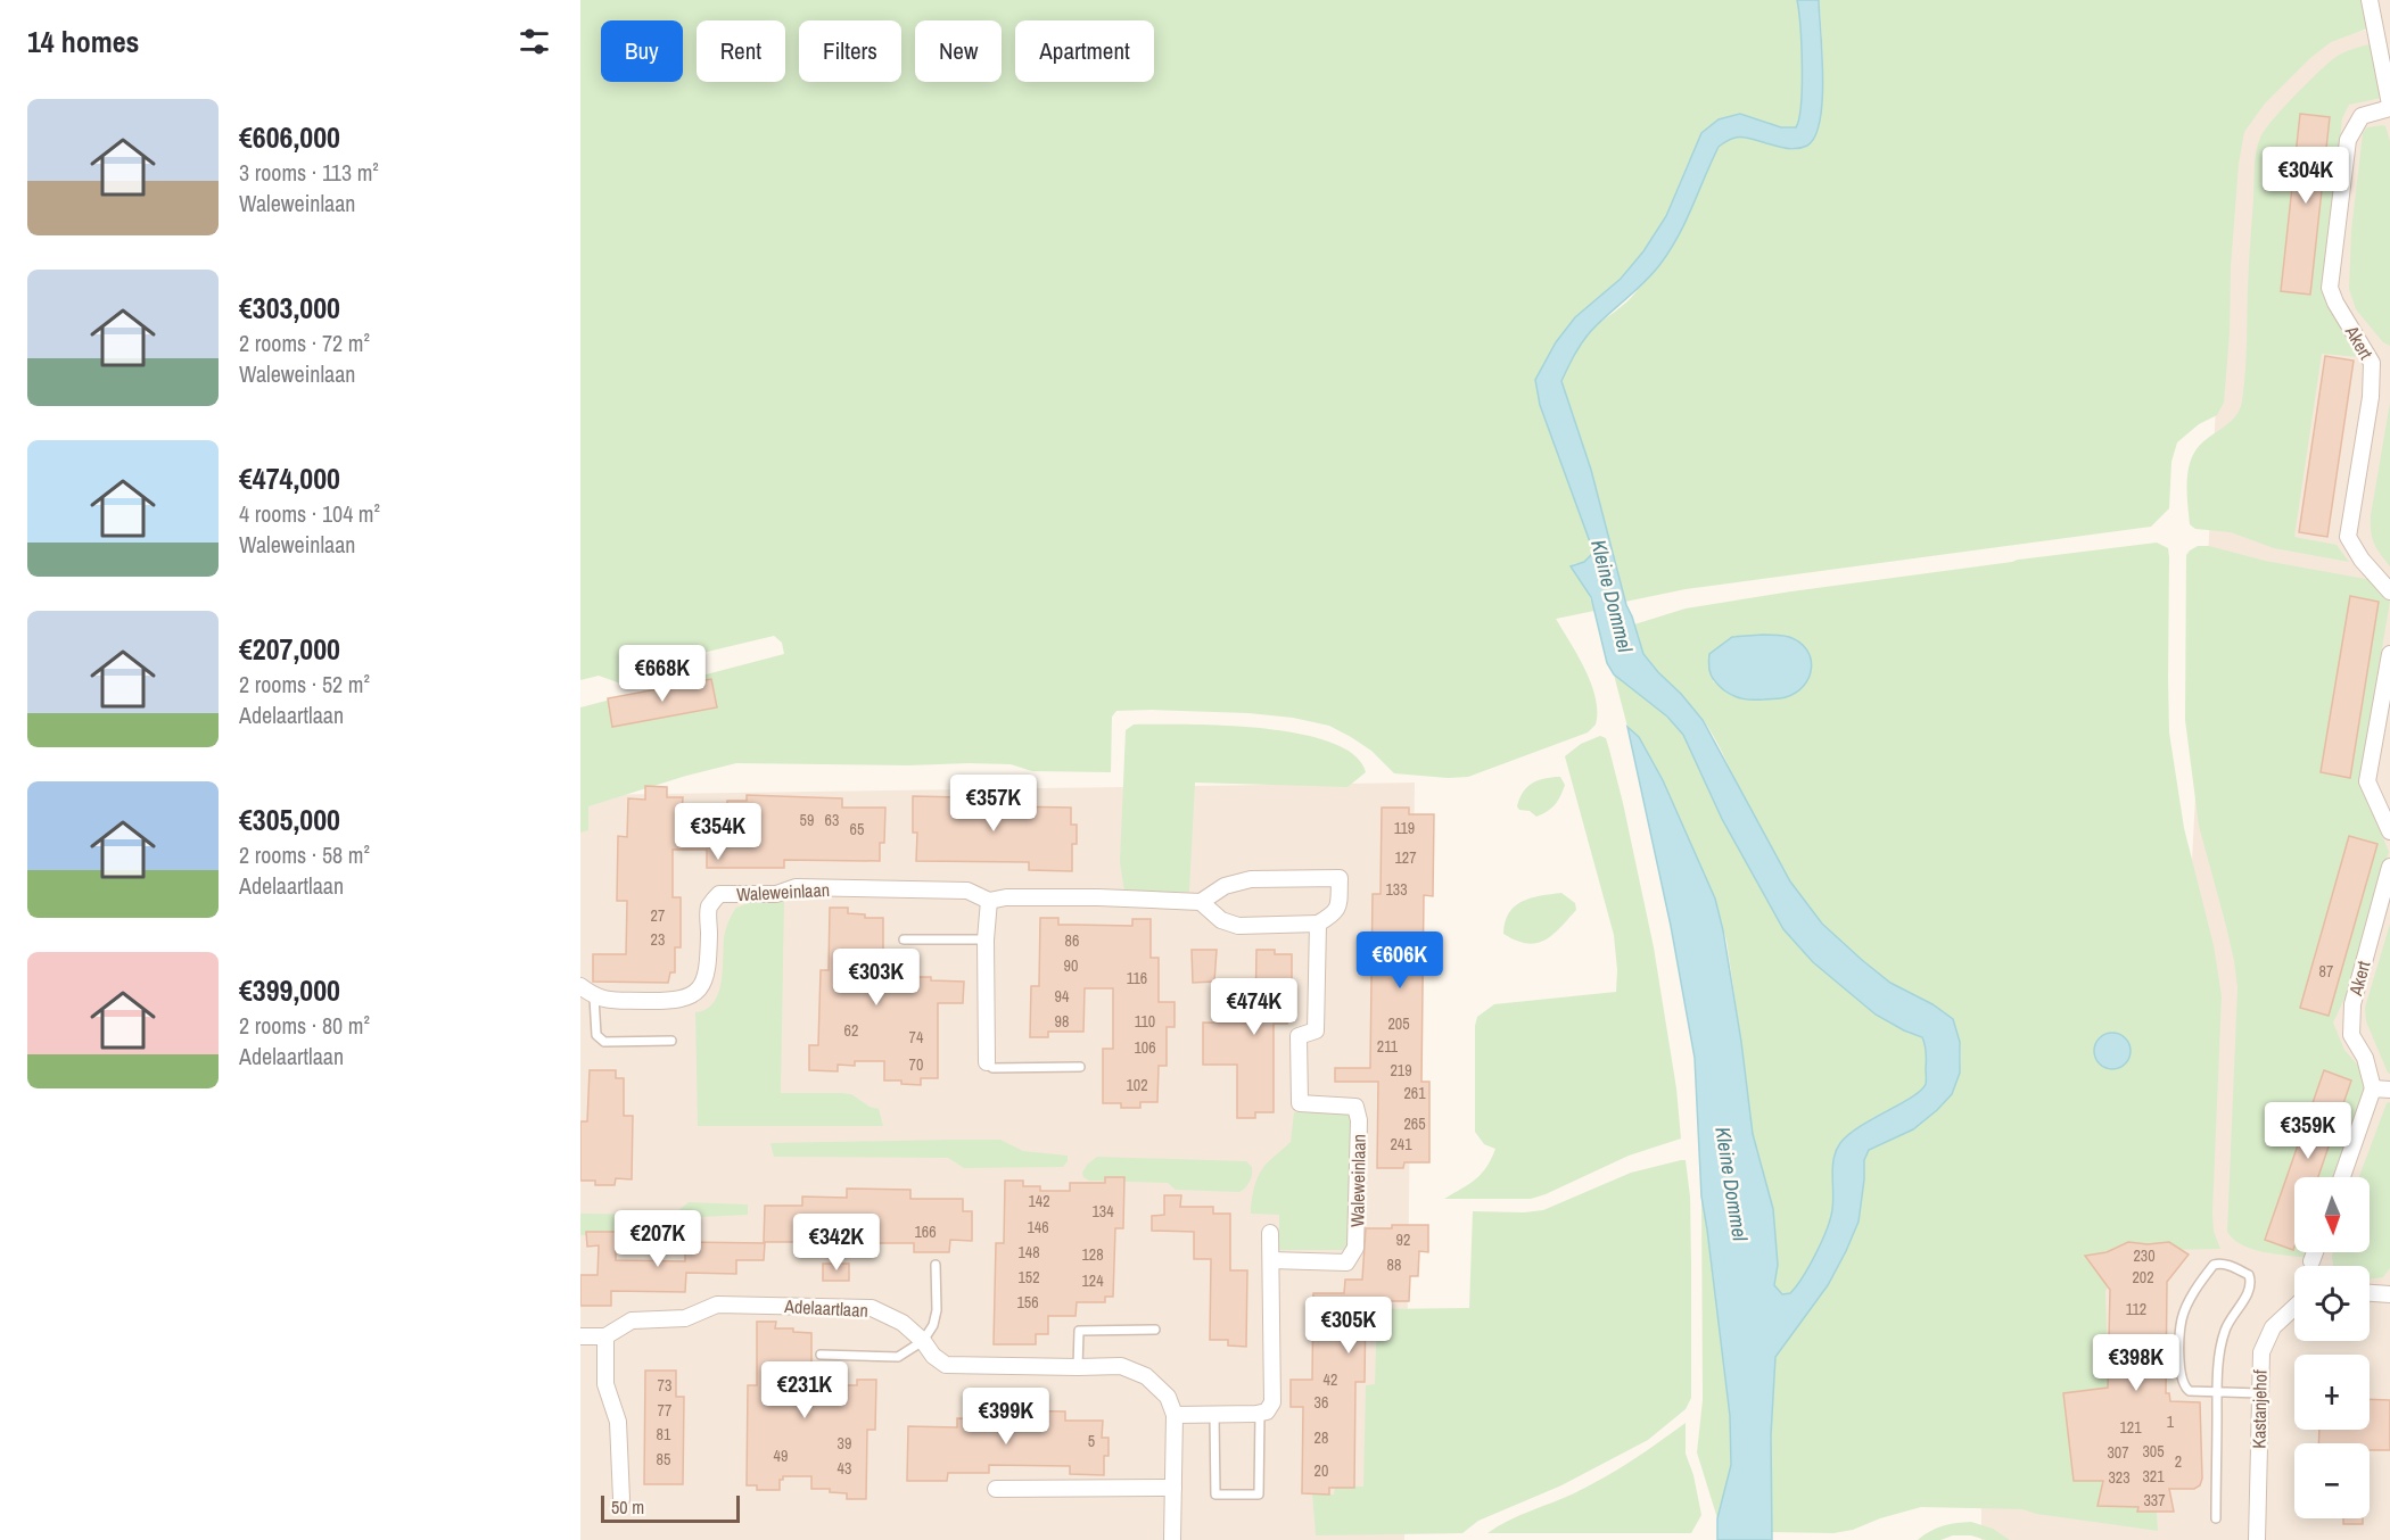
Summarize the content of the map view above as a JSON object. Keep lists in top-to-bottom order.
{
  "streets": {
    "street": [
      "Akert",
      "Waleweinlaan",
      "Adelaartlaan",
      "Kastanjehof"
    ]
  },
  "water": ["Kleine Dommel"],
  "house_numbers": [
    "59",
    "63",
    "119",
    "65",
    "127",
    "133",
    "27",
    "23",
    "86",
    "90",
    "87",
    "116",
    "94",
    "98",
    "110",
    "205",
    "62",
    "74",
    "211",
    "106",
    "70",
    "219",
    "102",
    "261",
    "265",
    "241",
    "142",
    "134",
    "146",
    "166",
    "92",
    "148",
    "128",
    "230",
    "88",
    "152",
    "202",
    "124",
    "156",
    "112",
    "42",
    "73",
    "36",
    "77",
    "1",
    "121",
    "81",
    "28",
    "5",
    "39",
    "305",
    "307",
    "49",
    "85",
    "2",
    "43",
    "20",
    "321",
    "323",
    "337"
  ],
  "scale_bar": "50 m",
  "north": "bottom",
  "page": {
    "heading": "14 homes",
    "chip": [
      "Buy",
      "Rent",
      "Filters",
      "New",
      "Apartment"
    ],
    "list": [
      {
        "name": "€606,000",
        "note": "3 rooms · 113 m² · Waleweinlaan"
      },
      {
        "name": "€303,000",
        "note": "2 rooms · 72 m² · Waleweinlaan"
      },
      {
        "name": "€474,000",
        "note": "4 rooms · 104 m² · Waleweinlaan"
      },
      {
        "name": "€207,000",
        "note": "2 rooms · 52 m² · Adelaartlaan"
      },
      {
        "name": "€305,000",
        "note": "2 rooms · 58 m² · Adelaartlaan"
      },
      {
        "name": "€399,000",
        "note": "2 rooms · 80 m² · Adelaartlaan"
      }
    ],
    "price": [
      "€304K",
      "€668K",
      "€357K",
      "€354K",
      "€606K",
      "€303K",
      "€474K",
      "€359K",
      "€207K",
      "€342K",
      "€305K",
      "€398K",
      "€231K",
      "€399K"
    ],
    "map_buttons": ["+", "−"],
    "scale": "50 m"
  }
}
